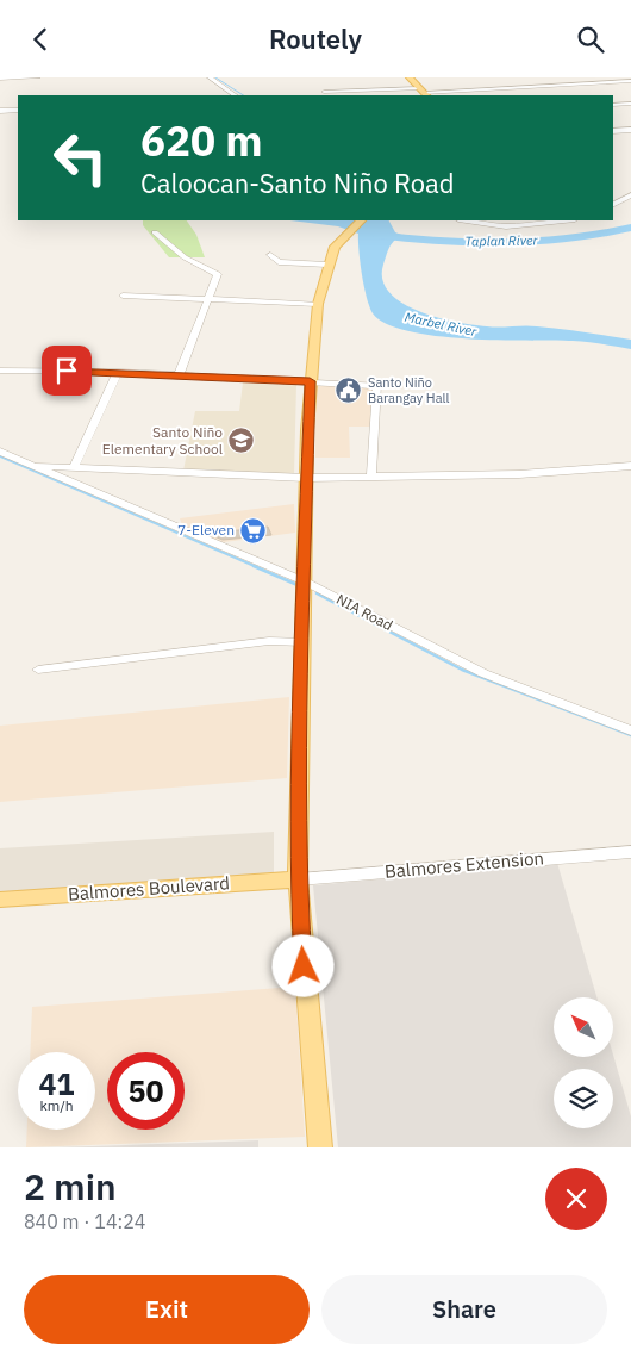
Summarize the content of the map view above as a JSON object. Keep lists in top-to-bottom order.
{
  "streets": {
    "main road": ["Balmores Boulevard"],
    "street": ["NIA Road", "Balmores Extension"]
  },
  "crossings": [
    ["Balmores Extension", "Balmores Boulevard"]
  ],
  "water": ["Taplan River", "Marbel River"],
  "places": {
    "public building": ["Santo Niño Barangay Hall"],
    "school or university": ["Santo Niño Elementary School"],
    "supermarket": ["7-Eleven"]
  },
  "north": "top left",
  "page": {
    "header": "Routely",
    "turn": ["620 m", "Caloocan-Santo Niño Road"],
    "speed": "41 km/h",
    "limit": "50",
    "heading": ["2 min", "840 m · 14:24"],
    "buttons": ["Exit", "Share"]
  }
}
